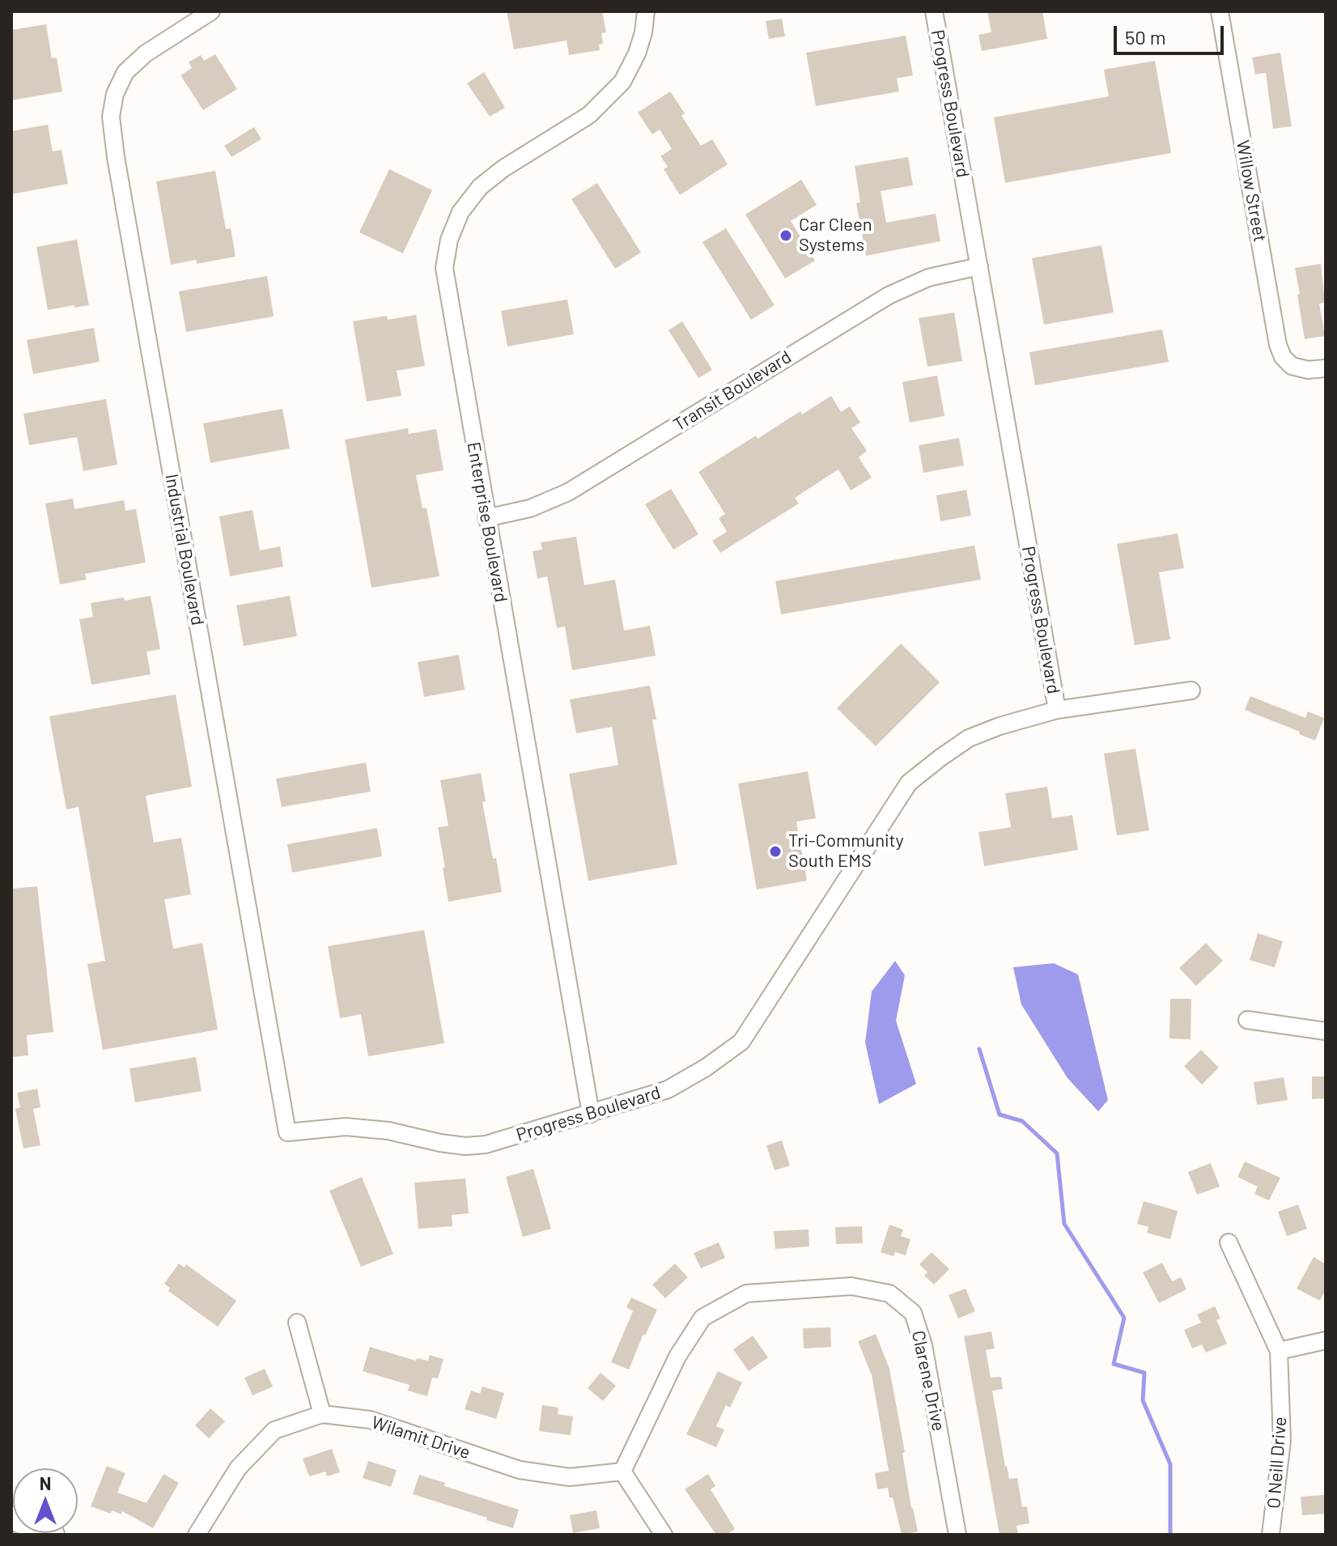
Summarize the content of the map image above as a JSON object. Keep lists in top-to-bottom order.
{
  "streets": {
    "street": [
      "Progress Boulevard",
      "Willow Street",
      "Transit Boulevard",
      "Enterprise Boulevard",
      "Industrial Boulevard",
      "Clarene Drive",
      "Wilamit Drive",
      "O Neill Drive"
    ]
  },
  "crossings": [
    ["Progress Boulevard", "Transit Boulevard"],
    ["Progress Boulevard", "Enterprise Boulevard"],
    ["Progress Boulevard", "Industrial Boulevard"],
    ["Transit Boulevard", "Enterprise Boulevard"],
    ["Clarene Drive", "Wilamit Drive"]
  ],
  "places": ["Car Cleen Systems", "Tri-Community South EMS"],
  "scale_bar": "50 m",
  "north": "top"
}
